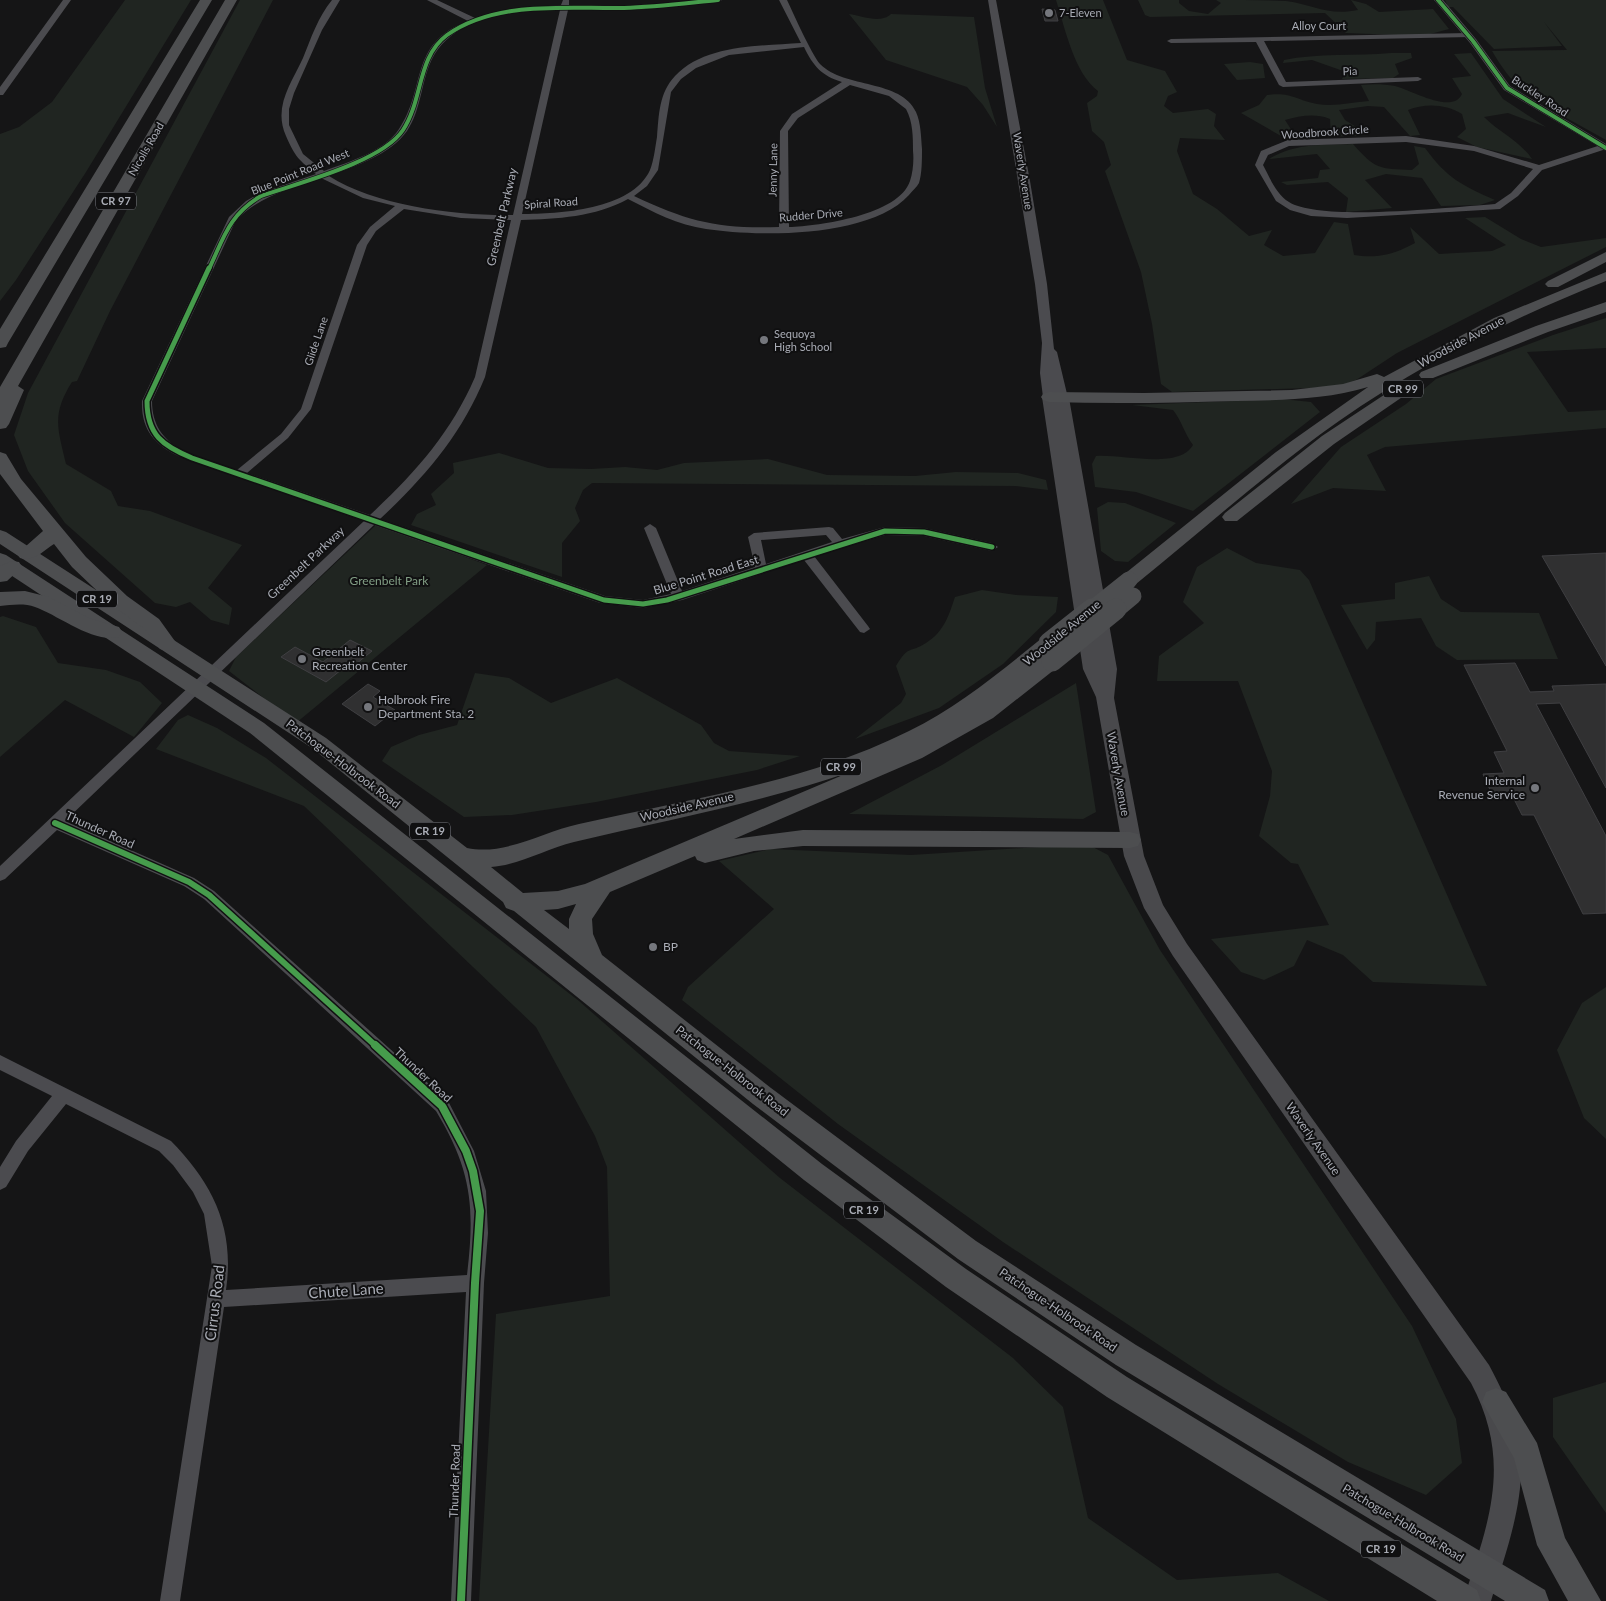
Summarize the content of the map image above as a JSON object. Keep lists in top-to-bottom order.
{
  "streets": {
    "highway": ["Nicolls Road", "CR 97"],
    "main road": [
      "Waverly Avenue",
      "Woodside Avenue",
      "CR 99",
      "CR 19",
      "Patchogue-Holbrook Road"
    ],
    "street": [
      "Alloy Court",
      "Pia",
      "Buckley Road",
      "Woodbrook Circle",
      "Jenny Lane",
      "Blue Point Road West",
      "Spiral Road",
      "Rudder Drive",
      "Greenbelt Parkway",
      "Glide Lane",
      "Blue Point Road East",
      "Thunder Road",
      "Chute Lane",
      "Cirrus Road"
    ]
  },
  "crossings": [
    ["Alloy Court", "Pia"],
    ["Alloy Court", "Buckley Road"],
    ["Buckley Road", "Woodbrook Circle"],
    ["Jenny Lane", "Rudder Drive"],
    ["Waverly Avenue", "CR 19"],
    ["Waverly Avenue", "Patchogue-Holbrook Road"],
    ["Blue Point Road West", "Spiral Road"],
    ["Blue Point Road West", "Greenbelt Parkway"],
    ["Blue Point Road West", "Glide Lane"],
    ["Blue Point Road West", "Blue Point Road East"],
    ["Spiral Road", "Rudder Drive"],
    ["Spiral Road", "Greenbelt Parkway"],
    ["Spiral Road", "Glide Lane"],
    ["Greenbelt Parkway", "Blue Point Road East"],
    ["Greenbelt Parkway", "Patchogue-Holbrook Road"],
    ["Greenbelt Parkway", "Thunder Road"],
    ["Woodside Avenue", "CR 99"],
    ["Woodside Avenue", "Patchogue-Holbrook Road"],
    ["CR 99", "Patchogue-Holbrook Road"],
    ["CR 19", "Patchogue-Holbrook Road"],
    ["Thunder Road", "Chute Lane"],
    ["Chute Lane", "Cirrus Road"]
  ],
  "parks": ["Greenbelt Park"],
  "places": [
    "7-Eleven",
    "Sequoya High School",
    "Greenbelt Recreation Center",
    "Holbrook Fire Department Sta. 2",
    "Internal Revenue Service",
    "BP"
  ]
}
